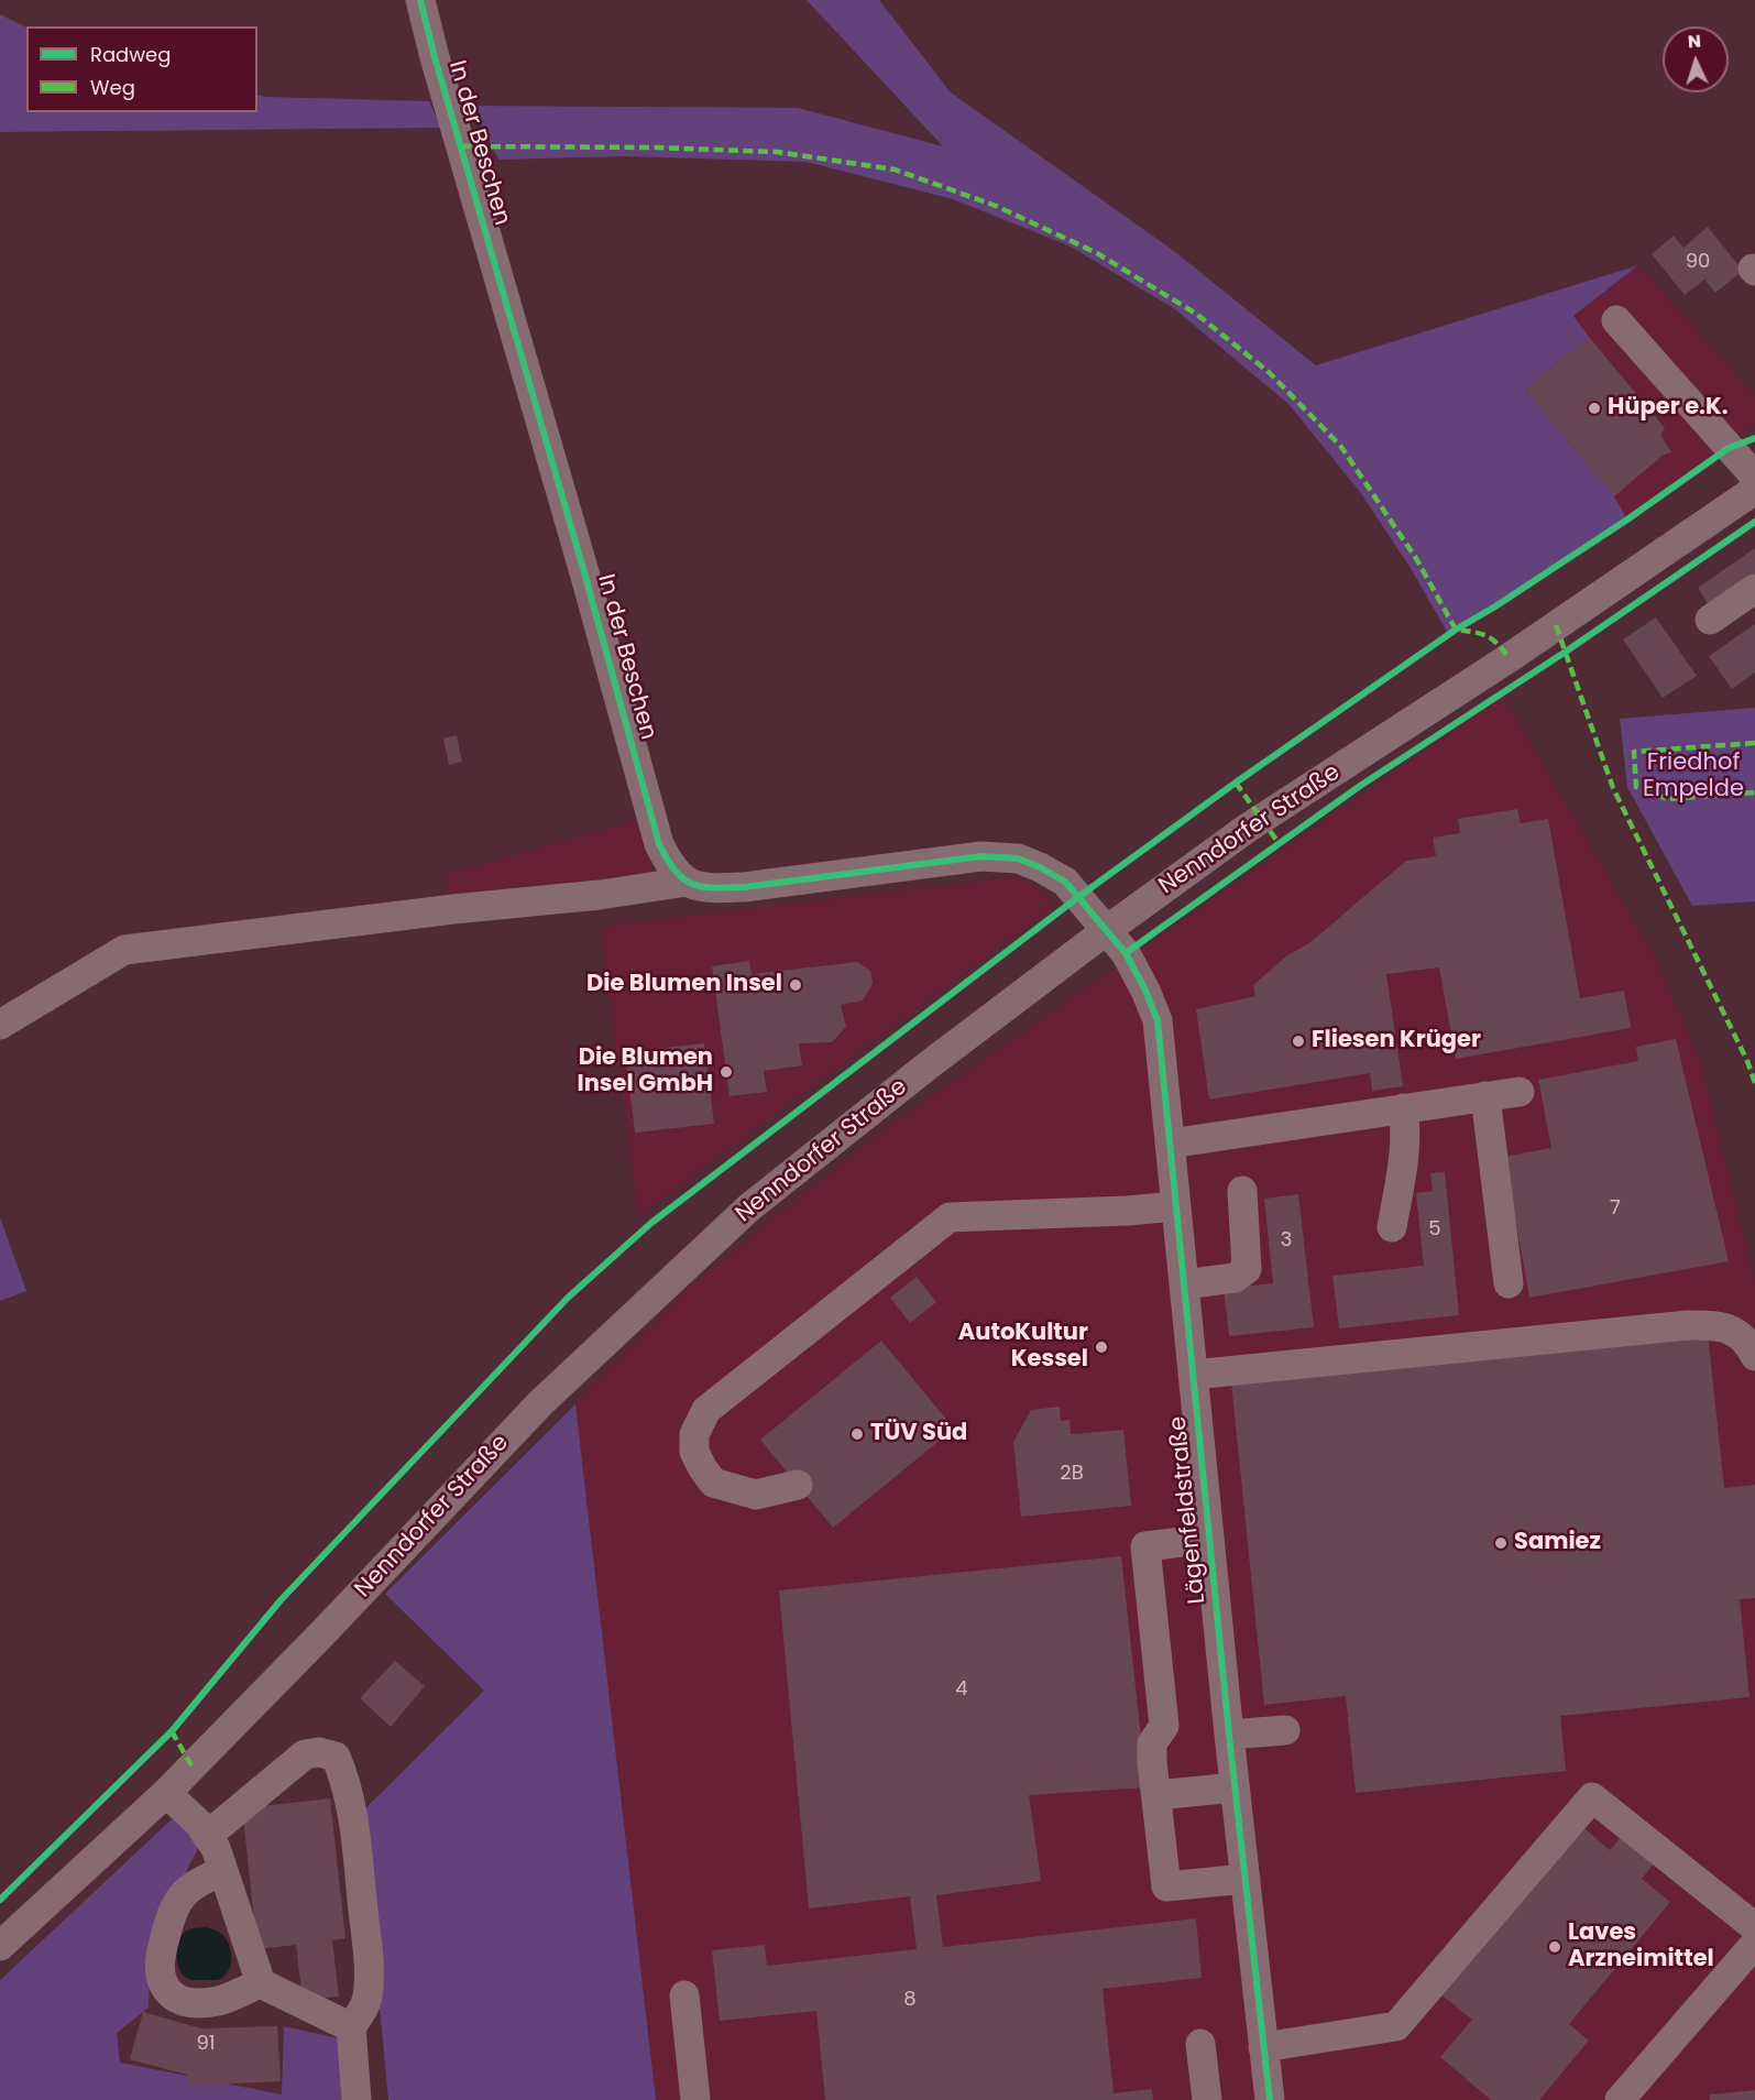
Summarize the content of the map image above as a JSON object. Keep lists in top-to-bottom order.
{
  "streets": {
    "street": ["In der Beschen", "Nenndorfer Straße", "Lägenfeldstraße"]
  },
  "crossings": [
    ["Nenndorfer Straße", "Lägenfeldstraße"]
  ],
  "parks": ["Friedhof Empelde"],
  "places": [
    "Hüper e.K.",
    "Die Blumen Insel",
    "Fliesen Krüger",
    "Die Blumen Insel GmbH",
    "AutoKultur Kessel",
    "TÜV Süd",
    "Samiez",
    "Laves Arzneimittel"
  ],
  "house_numbers": [
    "90",
    "7",
    "5",
    "3",
    "2B",
    "4",
    "8",
    "91"
  ],
  "legend": ["Radweg", "Weg"],
  "north": "top"
}
